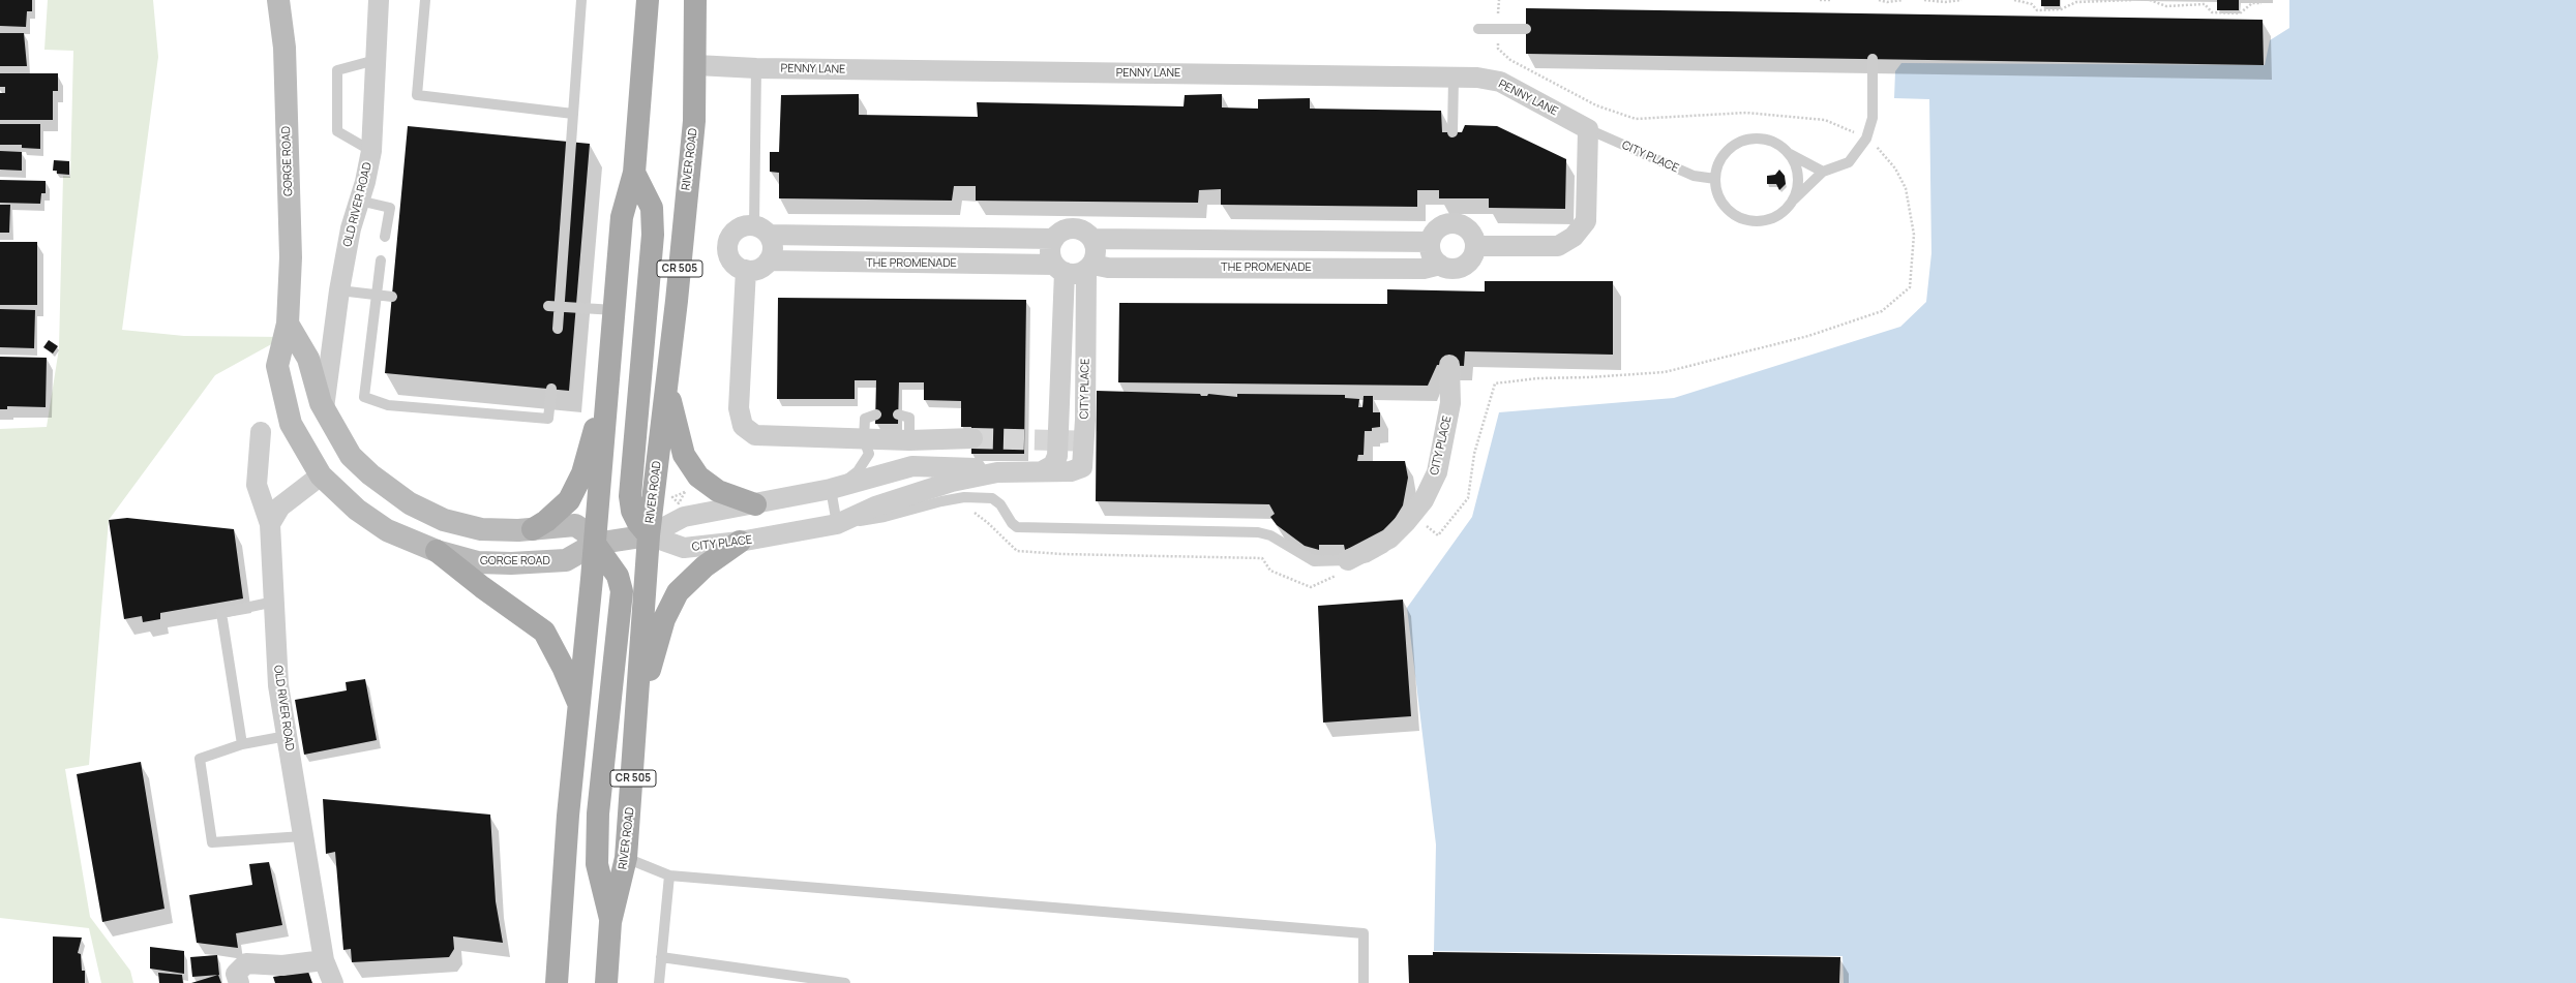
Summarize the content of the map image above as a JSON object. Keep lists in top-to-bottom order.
{
  "streets": {
    "main road": ["RIVER ROAD", "GORGE ROAD", "CR 505"],
    "street": [
      "PENNY LANE",
      "CITY PLACE",
      "OLD RIVER ROAD",
      "THE PROMENADE"
    ]
  },
  "crossings": [
    ["PENNY LANE", "CITY PLACE"],
    ["PENNY LANE", "RIVER ROAD"],
    ["CITY PLACE", "RIVER ROAD"],
    ["CITY PLACE", "GORGE ROAD"],
    ["CITY PLACE", "THE PROMENADE"],
    ["RIVER ROAD", "GORGE ROAD"]
  ]
}
